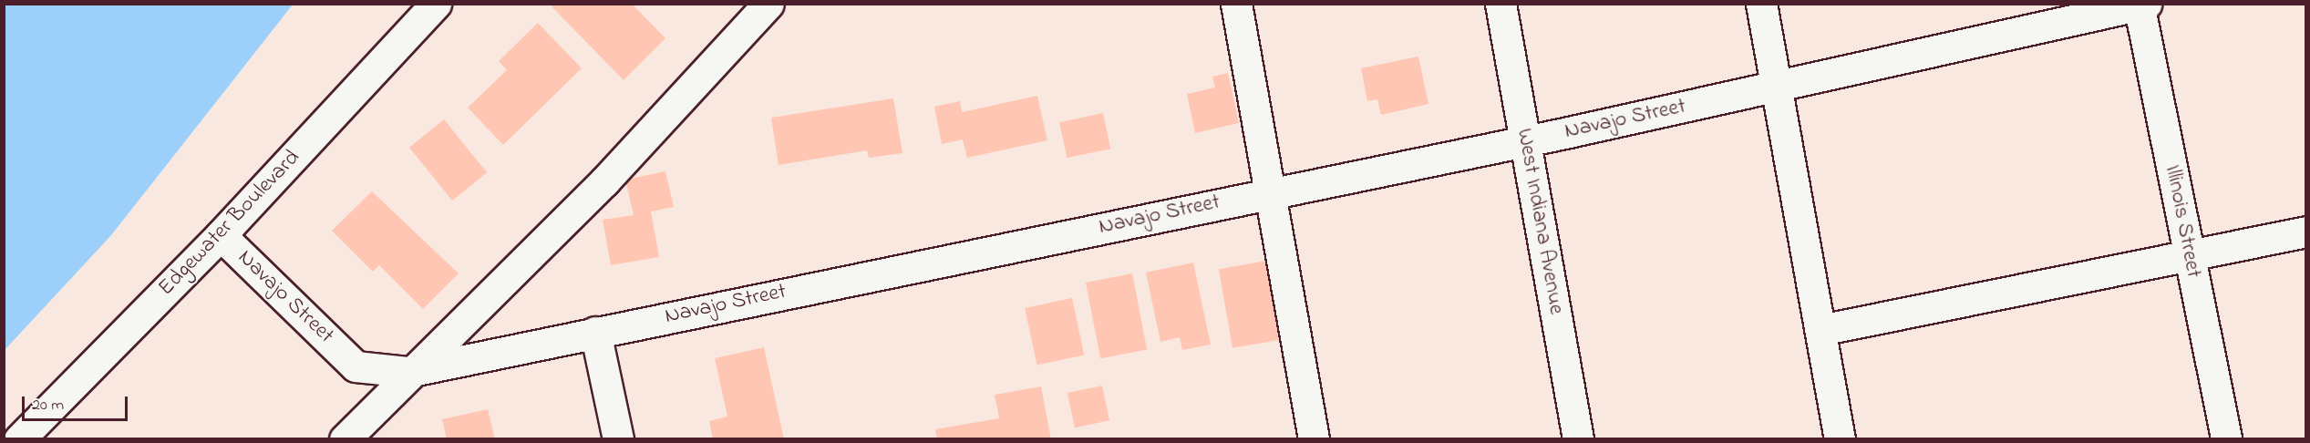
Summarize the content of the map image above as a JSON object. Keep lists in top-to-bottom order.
{
  "streets": {
    "street": [
      "Navajo Street",
      "West Indiana Avenue",
      "Illinois Street",
      "Edgewater Boulevard"
    ]
  },
  "crossings": [
    ["Navajo Street", "West Indiana Avenue"],
    ["Navajo Street", "Illinois Street"],
    ["Navajo Street", "Edgewater Boulevard"]
  ],
  "scale_bar": "20 m"
}
